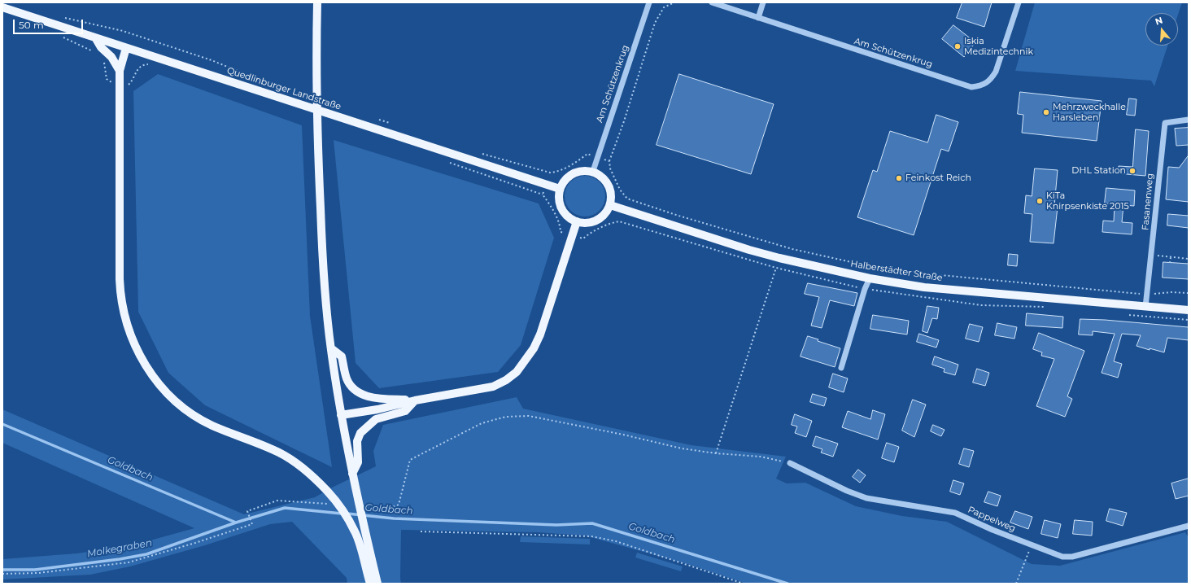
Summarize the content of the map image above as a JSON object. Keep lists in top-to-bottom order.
{
  "streets": {
    "main road": ["Quedlinburger Landstraße", "Halberstädter Straße"],
    "street": ["Am Schützenkrug", "Fasanenweg", "Pappelweg"]
  },
  "crossings": [
    ["Am Schützenkrug", "Quedlinburger Landstraße"],
    ["Am Schützenkrug", "Halberstädter Straße"],
    ["Quedlinburger Landstraße", "Halberstädter Straße"],
    ["Fasanenweg", "Halberstädter Straße"]
  ],
  "water": ["Goldbach", "Molkegraben"],
  "places": [
    "Iskia Medizintechnik",
    "Mehrzweckhalle Harsleben",
    "DHL Station",
    "Feinkost Reich",
    "KiTa Knirpsenkiste 2015"
  ],
  "scale_bar": "50 m",
  "north": "top"
}
